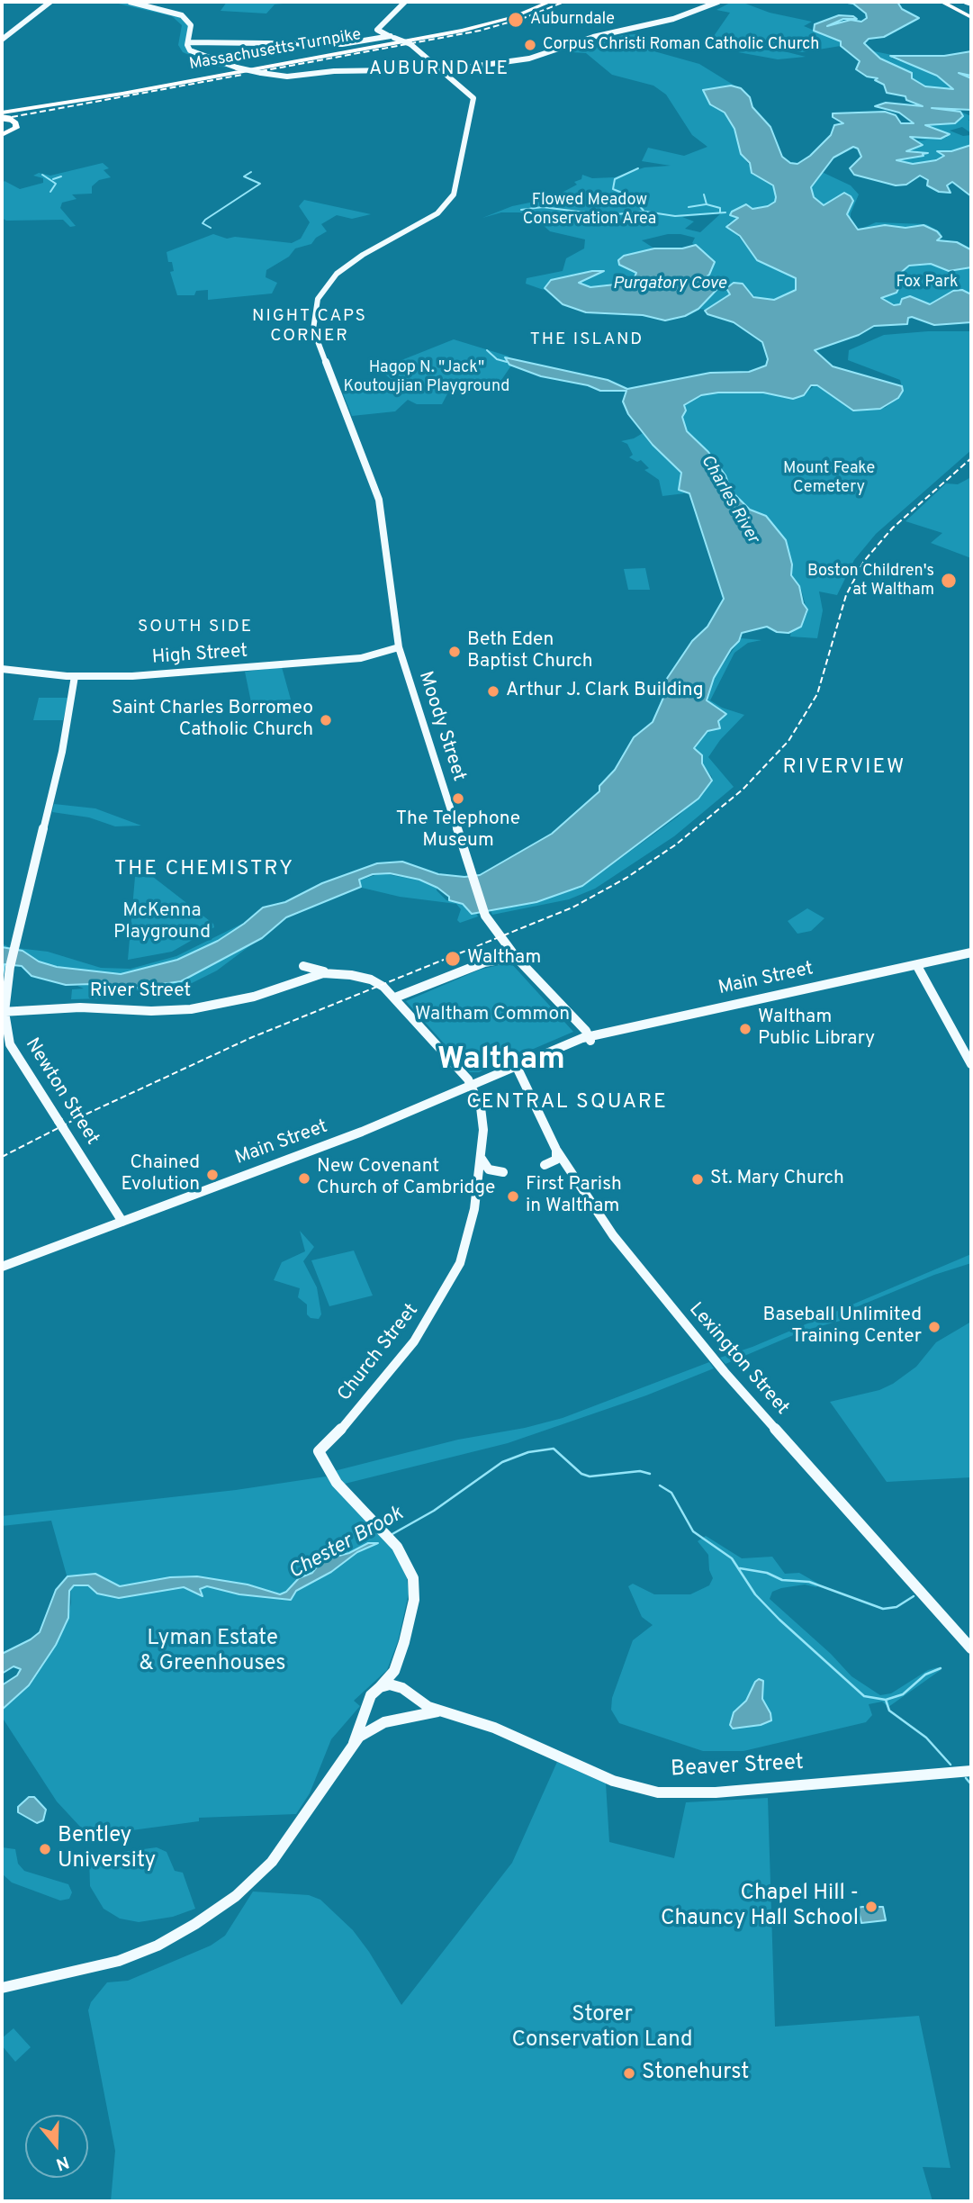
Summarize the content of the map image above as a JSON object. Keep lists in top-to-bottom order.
{
  "streets": {
    "highway": ["Massachusetts Turnpike"],
    "main road": [
      "High Street",
      "Moody Street",
      "Main Street",
      "River Street",
      "Newton Street",
      "Church Street",
      "Lexington Street",
      "Beaver Street"
    ]
  },
  "crossings": [
    ["High Street", "Moody Street"],
    ["High Street", "Newton Street"],
    ["Moody Street", "Main Street"],
    ["Main Street", "Newton Street"],
    ["Main Street", "Church Street"],
    ["Main Street", "Lexington Street"],
    ["River Street", "Newton Street"]
  ],
  "districts": [
    "AUBURNDALE",
    "NIGHT CAPS CORNER",
    "THE ISLAND",
    "SOUTH SIDE",
    "RIVERVIEW",
    "THE CHEMISTRY",
    "Waltham",
    "CENTRAL SQUARE"
  ],
  "water": ["Purgatory Cove", "Charles River", "Chester Brook"],
  "parks": [
    "Flowed Meadow Conservation Area",
    "Fox Park",
    "Hagop N. \"Jack\" Koutoujian Playground",
    "Mount Feake Cemetery",
    "McKenna Playground",
    "Waltham Common",
    "Lyman Estate & Greenhouses",
    "Storer Conservation Land"
  ],
  "places": [
    "Auburndale",
    "Corpus Christi Roman Catholic Church",
    "Boston Children's at Waltham",
    "Beth Eden Baptist Church",
    "Arthur J. Clark Building",
    "Saint Charles Borromeo Catholic Church",
    "The Telephone Museum",
    "Waltham",
    "Waltham Public Library",
    "Chained Evolution",
    "New Covenant Church of Cambridge",
    "St. Mary Church",
    "First Parish in Waltham",
    "Baseball Unlimited Training Center",
    "Bentley University",
    "Chapel Hill - Chauncy Hall School",
    "Stonehurst"
  ],
  "north": "bottom"
}
